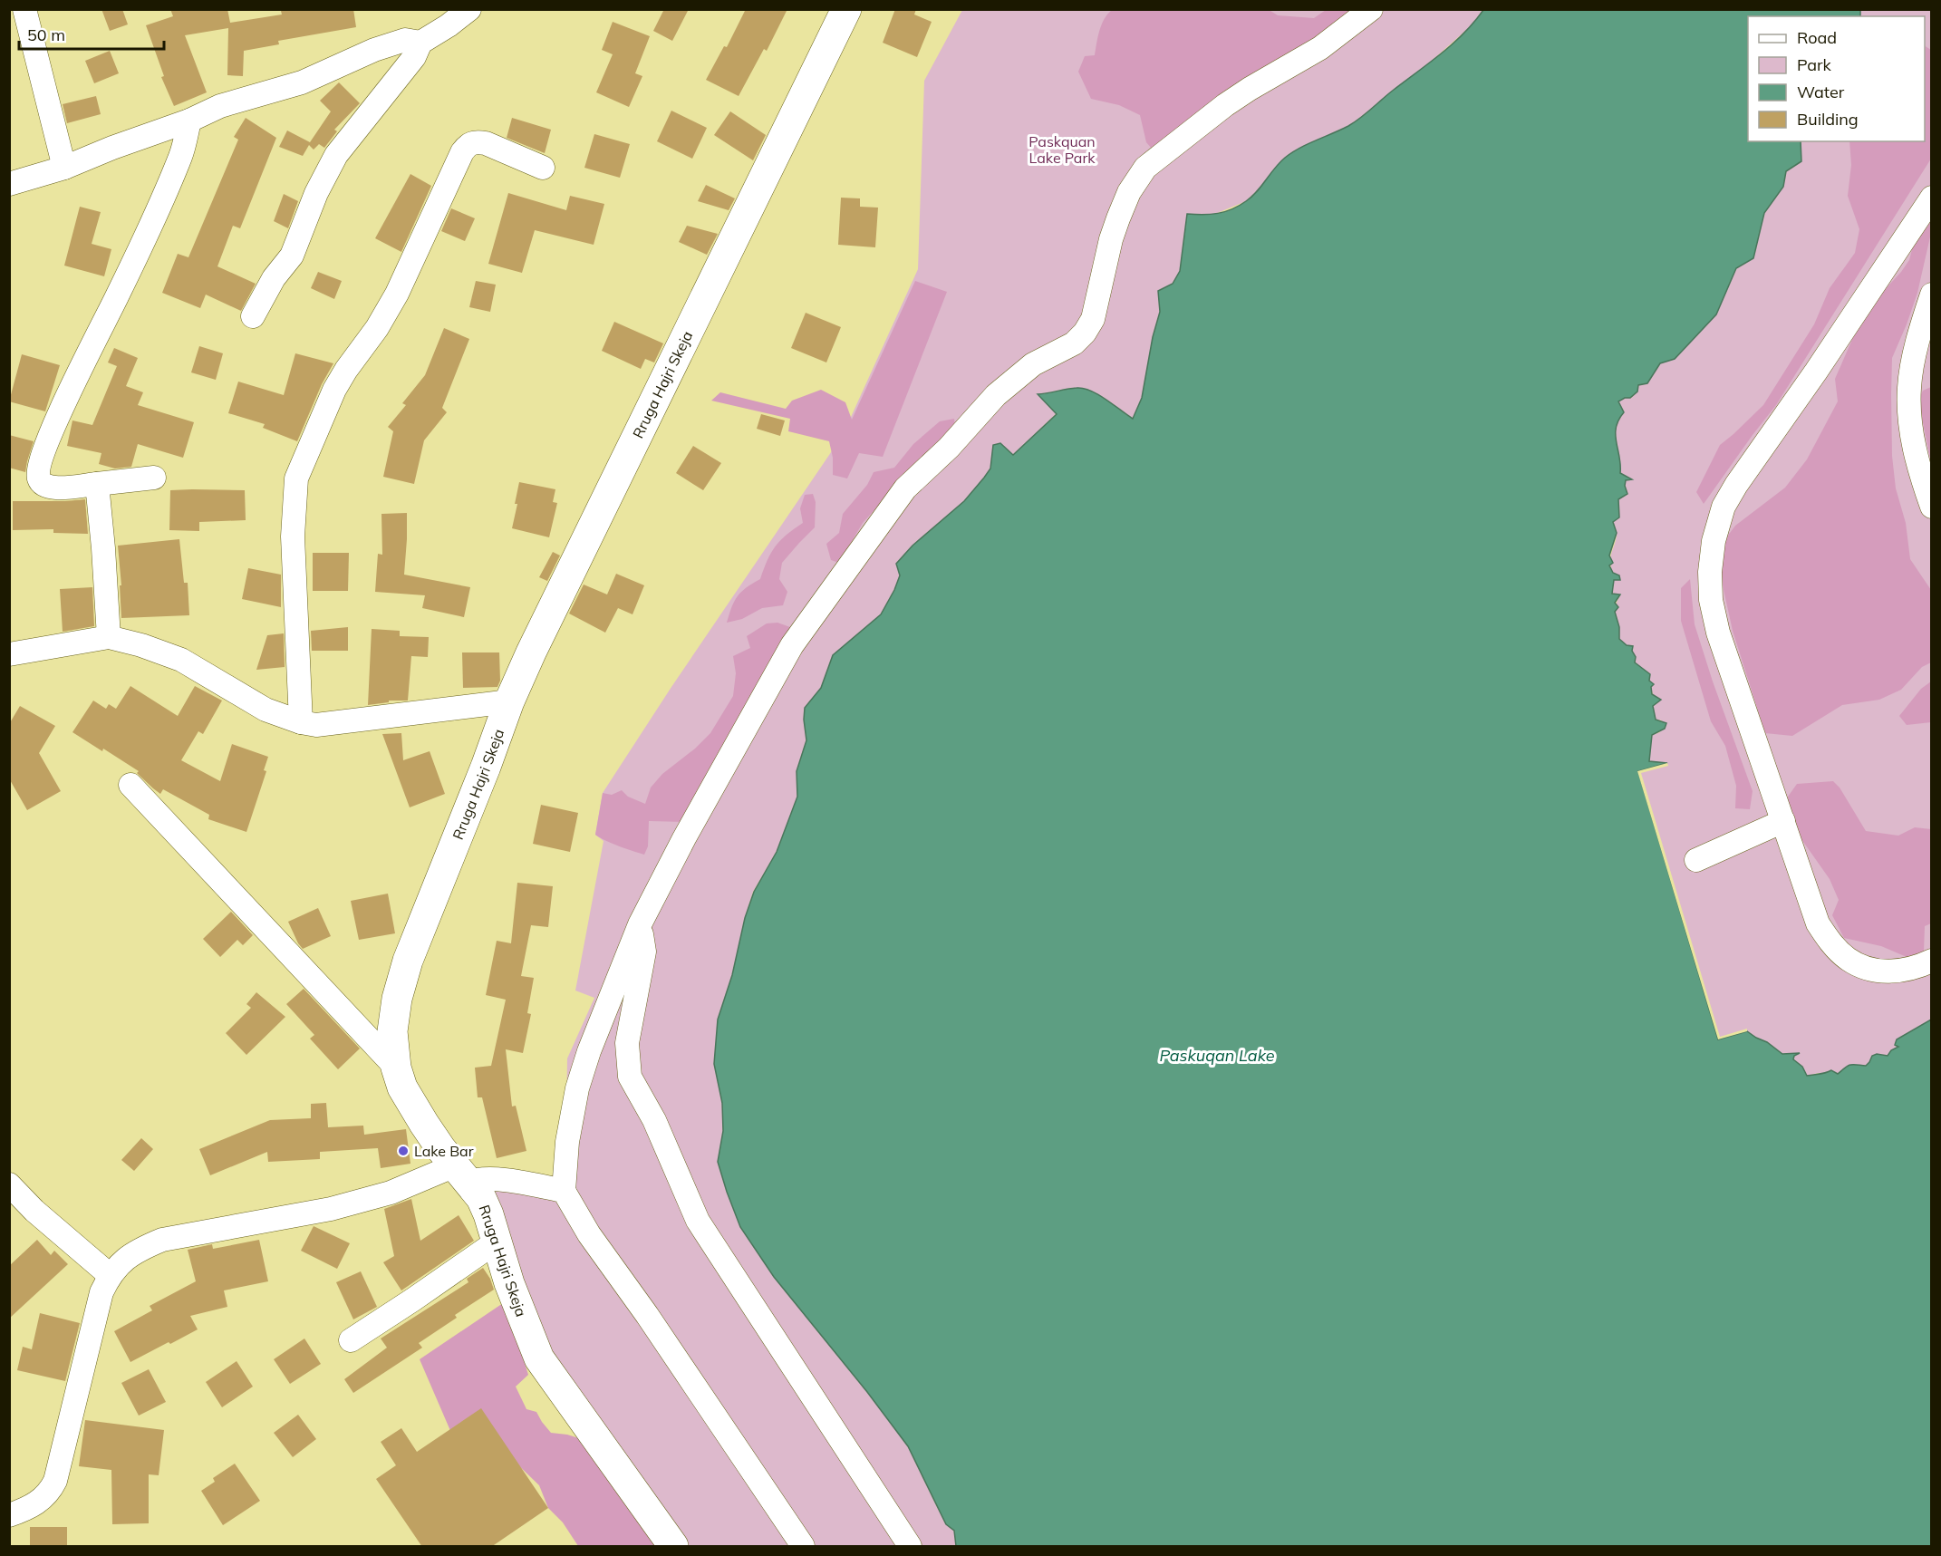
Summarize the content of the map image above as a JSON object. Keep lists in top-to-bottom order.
{
  "streets": {
    "street": ["Rruga Hajri Skeja"]
  },
  "water": ["Paskuqan Lake"],
  "parks": ["Paskquan Lake Park"],
  "places": ["Lake Bar"],
  "legend": [
    "Road",
    "Park",
    "Water",
    "Building"
  ],
  "scale_bar": "50 m"
}
